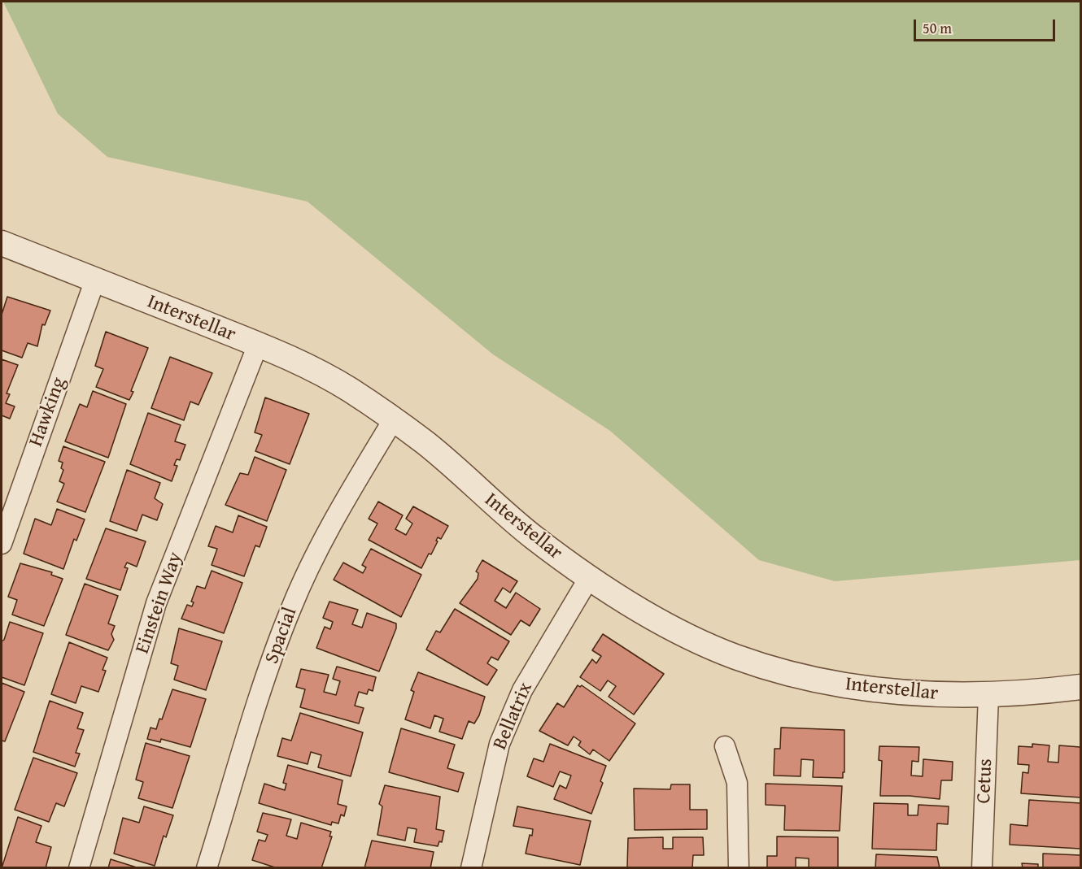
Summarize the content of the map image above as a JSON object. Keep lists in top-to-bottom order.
{
  "streets": {
    "street": [
      "Interstellar",
      "Hawking",
      "Einstein Way",
      "Spacial",
      "Bellatrix",
      "Cetus"
    ]
  },
  "crossings": [
    ["Interstellar", "Hawking"],
    ["Interstellar", "Einstein Way"],
    ["Interstellar", "Spacial"],
    ["Interstellar", "Bellatrix"],
    ["Interstellar", "Cetus"]
  ],
  "scale_bar": "50 m"
}
